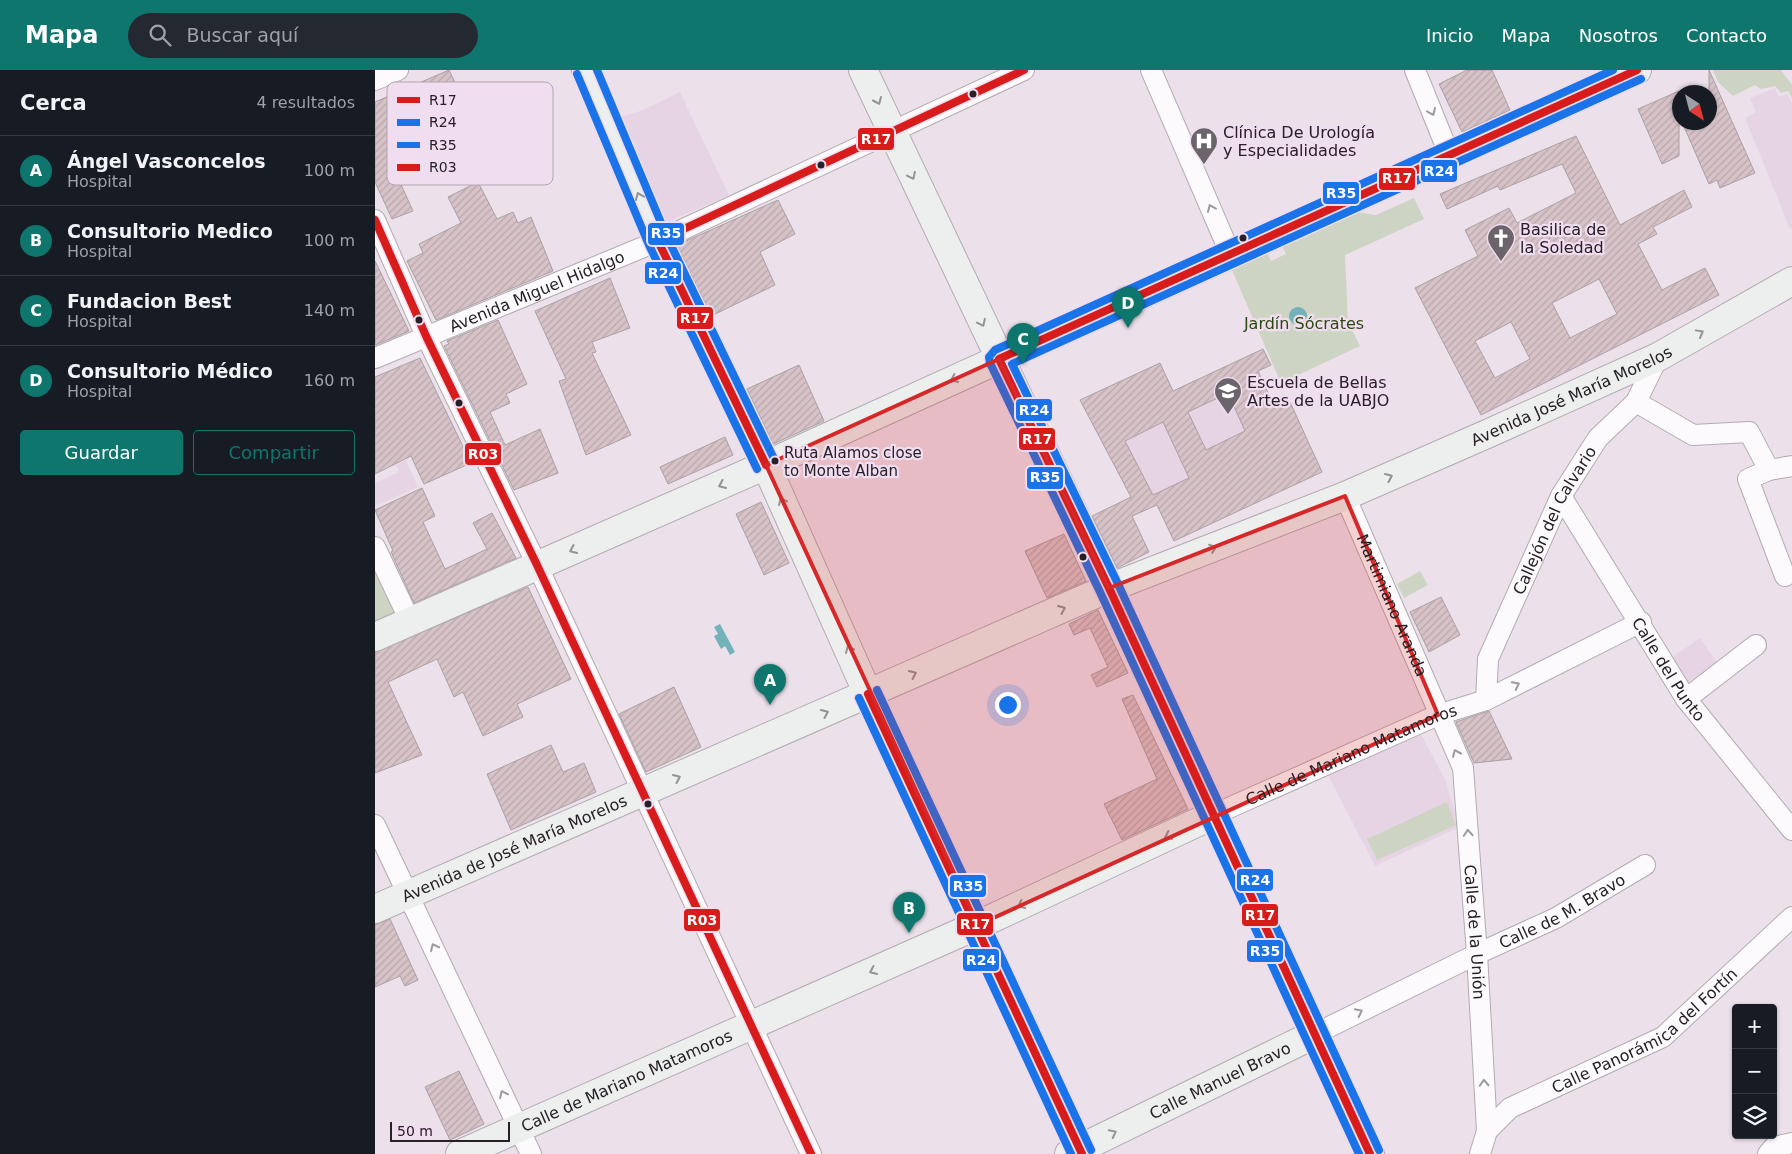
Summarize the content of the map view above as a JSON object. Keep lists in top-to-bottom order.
{
  "streets": {
    "street": [
      "Avenida Miguel Hidalgo",
      "Avenida José María Morelos",
      "Callejón del Calvario",
      "Martimiano Aranda",
      "Calle del Punto",
      "Calle de Mariano Matamoros",
      "Avenida de José María Morelos",
      "Calle de M. Bravo",
      "Calle de la Unión",
      "Calle Panorámica del Fortín",
      "Calle Manuel Bravo"
    ]
  },
  "crossings": [
    ["Avenida José María Morelos", "Callejón del Calvario"],
    ["Avenida José María Morelos", "Martimiano Aranda"],
    ["Avenida José María Morelos", "Avenida de José María Morelos"],
    ["Callejón del Calvario", "Calle del Punto"],
    ["Callejón del Calvario", "Calle de Mariano Matamoros"],
    ["Martimiano Aranda", "Calle de Mariano Matamoros"],
    ["Martimiano Aranda", "Avenida de José María Morelos"],
    ["Martimiano Aranda", "Calle de la Unión"],
    ["Calle del Punto", "Calle de Mariano Matamoros"],
    ["Calle de Mariano Matamoros", "Calle de la Unión"],
    ["Calle de M. Bravo", "Calle de la Unión"],
    ["Calle de M. Bravo", "Calle Manuel Bravo"],
    ["Calle de la Unión", "Calle Panorámica del Fortín"],
    ["Calle de la Unión", "Calle Manuel Bravo"]
  ],
  "one_way": ["Avenida José María Morelos", "Avenida de José María Morelos", "Calle Manuel Bravo"],
  "parks": ["Jardín Sócrates"],
  "places": {
    "hospital": ["Clínica De Urología y Especialidades"],
    "church": ["Basilica de la Soledad"],
    "school or university": ["Escuela de Bellas Artes de la UABJO"],
    "other": ["Ruta Alamos close to Monte Alban"]
  },
  "lines": [
    "transit line R17",
    "transit line R35",
    "transit line R24",
    "transit line R03"
  ],
  "legend": [
    "R17",
    "R24",
    "R35",
    "R03"
  ],
  "scale_bar": "50 m",
  "north": "bottom right",
  "page": {
    "header": "Mapa",
    "search": "Buscar aquí",
    "nav": [
      "Inicio",
      "Mapa",
      "Nosotros",
      "Contacto"
    ],
    "heading": ["Cerca", "4 resultados"],
    "list": [
      {
        "mark": "A",
        "name": "Ángel Vasconcelos",
        "note": "Hospital",
        "value": "100 m"
      },
      {
        "mark": "B",
        "name": "Consultorio Medico",
        "note": "Hospital",
        "value": "100 m"
      },
      {
        "mark": "C",
        "name": "Fundacion Best",
        "note": "Hospital",
        "value": "140 m"
      },
      {
        "mark": "D",
        "name": "Consultorio Médico",
        "note": "Hospital",
        "value": "160 m"
      }
    ],
    "pins": [
      "D",
      "C",
      "A",
      "B"
    ],
    "buttons": ["Guardar", "Compartir"],
    "map_buttons": ["+", "−"],
    "scale": "50 m"
  }
}
